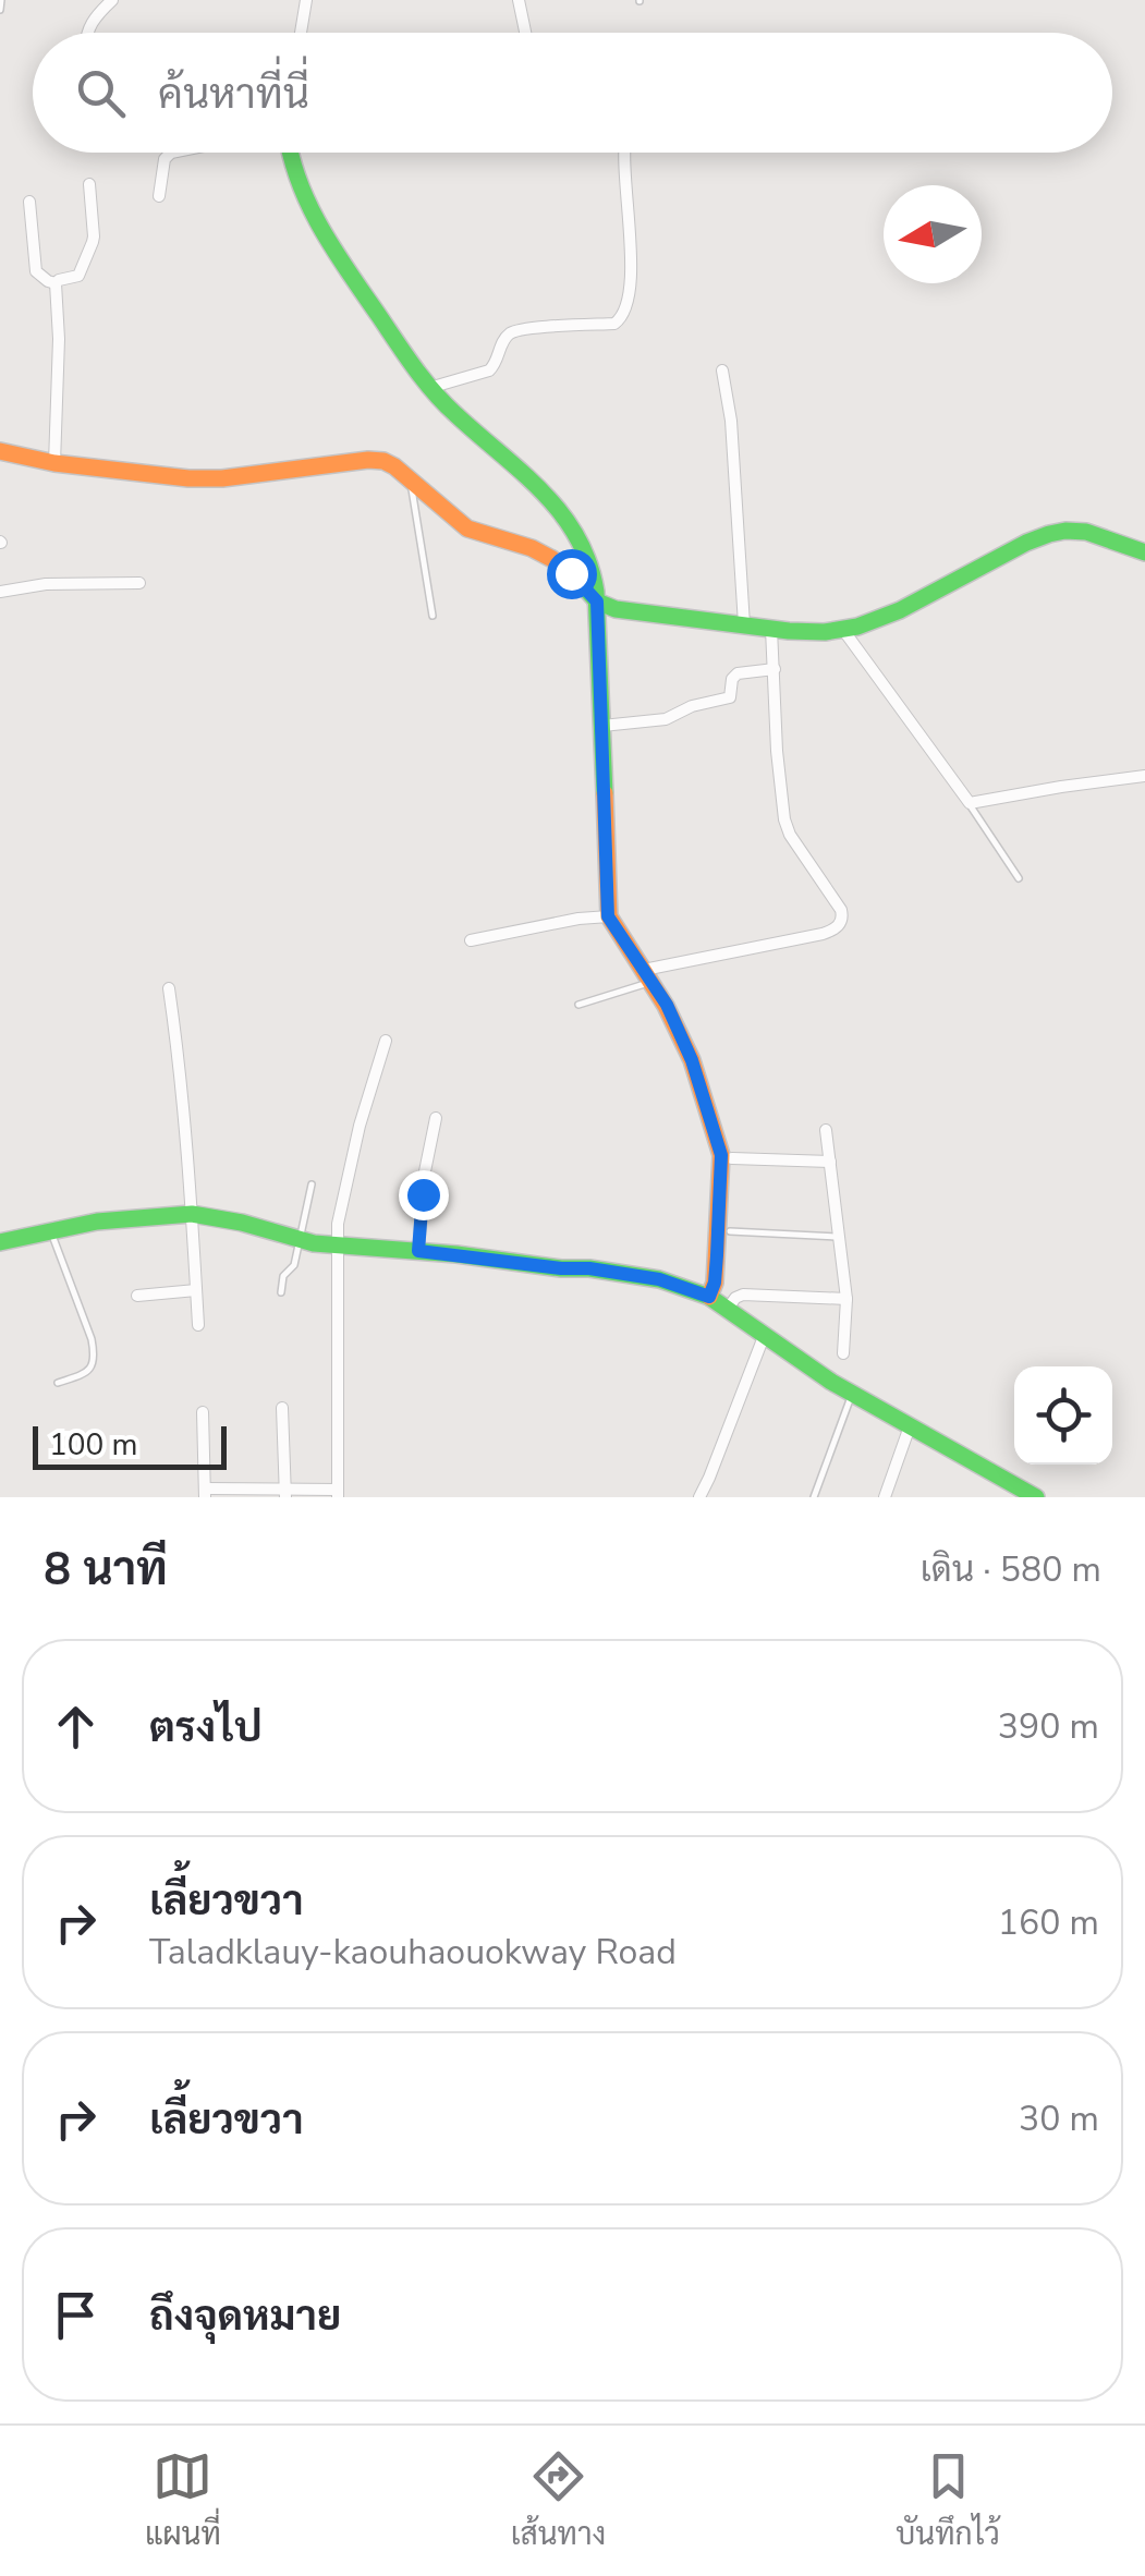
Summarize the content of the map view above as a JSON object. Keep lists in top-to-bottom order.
{
  "scale_bar": "100 m",
  "north": "left",
  "page": {
    "search": "ค้นหาที่นี่",
    "scale": "100 m",
    "heading": ["8 นาที", "เดิน · 580 m"],
    "list": [
      ["ตรงไป", "390 m"],
      ["เลี้ยวขวา", "Taladklauy-kaouhaouokway Road", "160 m"],
      ["เลี้ยวขวา", "30 m"],
      "ถึงจุดหมาย"
    ],
    "nav": ["แผนที่", "เส้นทาง", "บันทึกไว้"]
  }
}
